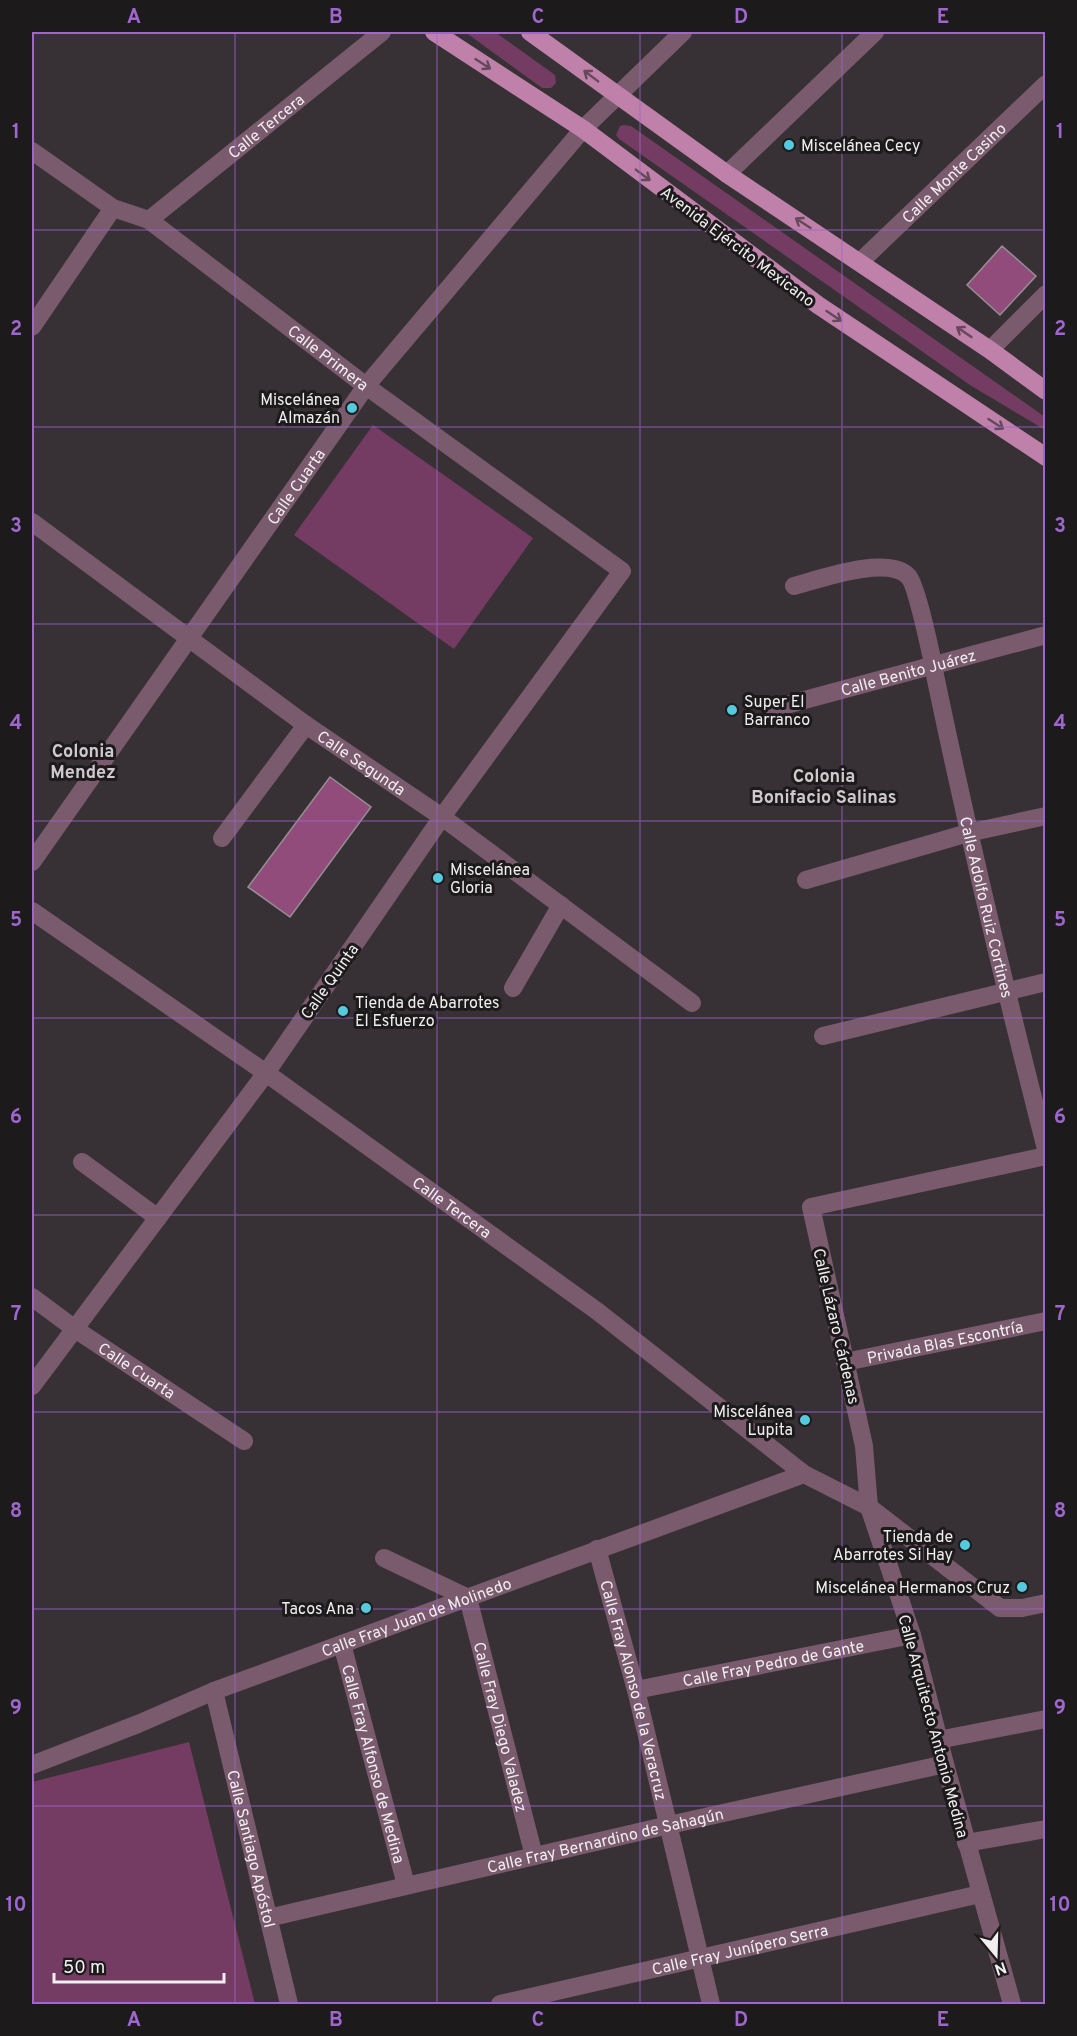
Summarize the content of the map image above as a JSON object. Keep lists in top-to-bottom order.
{
  "streets": {
    "main road": ["Avenida Ejército Mexicano"],
    "street": [
      "Calle Tercera",
      "Calle Monte Casino",
      "Calle Primera",
      "Calle Cuarta",
      "Calle Benito Juárez",
      "Calle Segunda",
      "Calle Adolfo Ruiz Cortines",
      "Calle Quinta",
      "Calle Lázaro Cárdenas",
      "Privada Blas Escontría",
      "Calle Fray Juan de Molinedo",
      "Calle Fray Pedro de Gante",
      "Calle Fray Alonso de la Veracruz",
      "Calle Arquitecto Antonio Medina",
      "Calle Fray Diego Valadez",
      "Calle Fray Alfonso de Medina",
      "Calle Fray Bernardino de Sahagún",
      "Calle Santiago Apóstol",
      "Calle Fray Junípero Serra"
    ]
  },
  "crossings": [
    ["Calle Tercera", "Calle Primera"],
    ["Calle Tercera", "Calle Quinta"],
    ["Calle Tercera", "Calle Fray Juan de Molinedo"],
    ["Calle Tercera", "Calle Arquitecto Antonio Medina"],
    ["Avenida Ejército Mexicano", "Calle Cuarta"],
    ["Calle Primera", "Calle Cuarta"],
    ["Calle Primera", "Calle Quinta"],
    ["Calle Cuarta", "Calle Segunda"],
    ["Calle Cuarta", "Calle Quinta"],
    ["Calle Benito Juárez", "Calle Adolfo Ruiz Cortines"],
    ["Calle Segunda", "Calle Quinta"],
    ["Calle Lázaro Cárdenas", "Privada Blas Escontría"],
    ["Calle Lázaro Cárdenas", "Calle Arquitecto Antonio Medina"],
    ["Calle Fray Juan de Molinedo", "Calle Fray Alonso de la Veracruz"],
    ["Calle Fray Juan de Molinedo", "Calle Fray Diego Valadez"],
    ["Calle Fray Juan de Molinedo", "Calle Fray Alfonso de Medina"],
    ["Calle Fray Juan de Molinedo", "Calle Santiago Apóstol"],
    ["Calle Fray Pedro de Gante", "Calle Fray Alonso de la Veracruz"],
    ["Calle Fray Pedro de Gante", "Calle Arquitecto Antonio Medina"],
    ["Calle Fray Alonso de la Veracruz", "Calle Fray Bernardino de Sahagún"],
    ["Calle Fray Alonso de la Veracruz", "Calle Fray Junípero Serra"],
    ["Calle Arquitecto Antonio Medina", "Calle Fray Bernardino de Sahagún"],
    ["Calle Arquitecto Antonio Medina", "Calle Fray Junípero Serra"],
    ["Calle Fray Diego Valadez", "Calle Fray Bernardino de Sahagún"],
    ["Calle Fray Alfonso de Medina", "Calle Fray Bernardino de Sahagún"],
    ["Calle Fray Bernardino de Sahagún", "Calle Santiago Apóstol"]
  ],
  "districts": ["Colonia Mendez", "Colonia Bonifacio Salinas"],
  "places": [
    "Miscelánea Cecy",
    "Miscelánea Almazán",
    "Super El Barranco",
    "Miscelánea Gloria",
    "Tienda de Abarrotes El Esfuerzo",
    "Miscelánea Lupita",
    "Tienda de Abarrotes Si Hay",
    "Miscelánea Hermanos Cruz",
    "Tacos Ana"
  ],
  "scale_bar": "50 m",
  "north": "bottom",
  "grid": {
    "columns": [
      "A",
      "B",
      "C",
      "D",
      "E"
    ],
    "rows": [
      "1",
      "2",
      "3",
      "4",
      "5",
      "6",
      "7",
      "8",
      "9",
      "10"
    ]
  }
}
